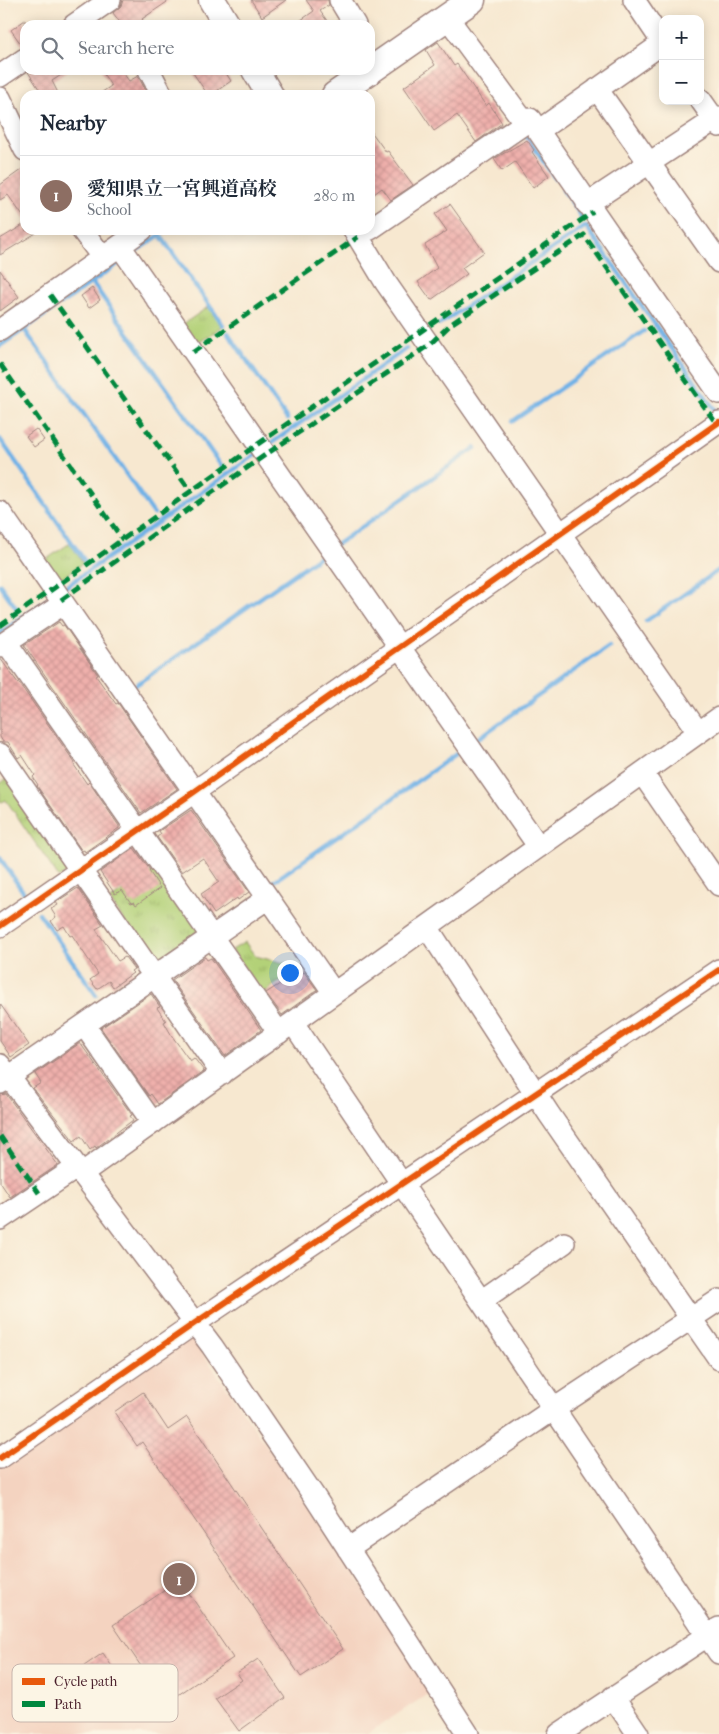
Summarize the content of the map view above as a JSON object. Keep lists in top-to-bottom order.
{
  "legend": ["Cycle path", "Path"],
  "page": {
    "map_buttons": ["+", "−"],
    "search": "Search here",
    "heading": "Nearby",
    "list": [
      {
        "mark": "1",
        "name": "愛知県立一宮興道高校",
        "note": "School",
        "value": "280 m"
      }
    ],
    "pins": "1"
  }
}
